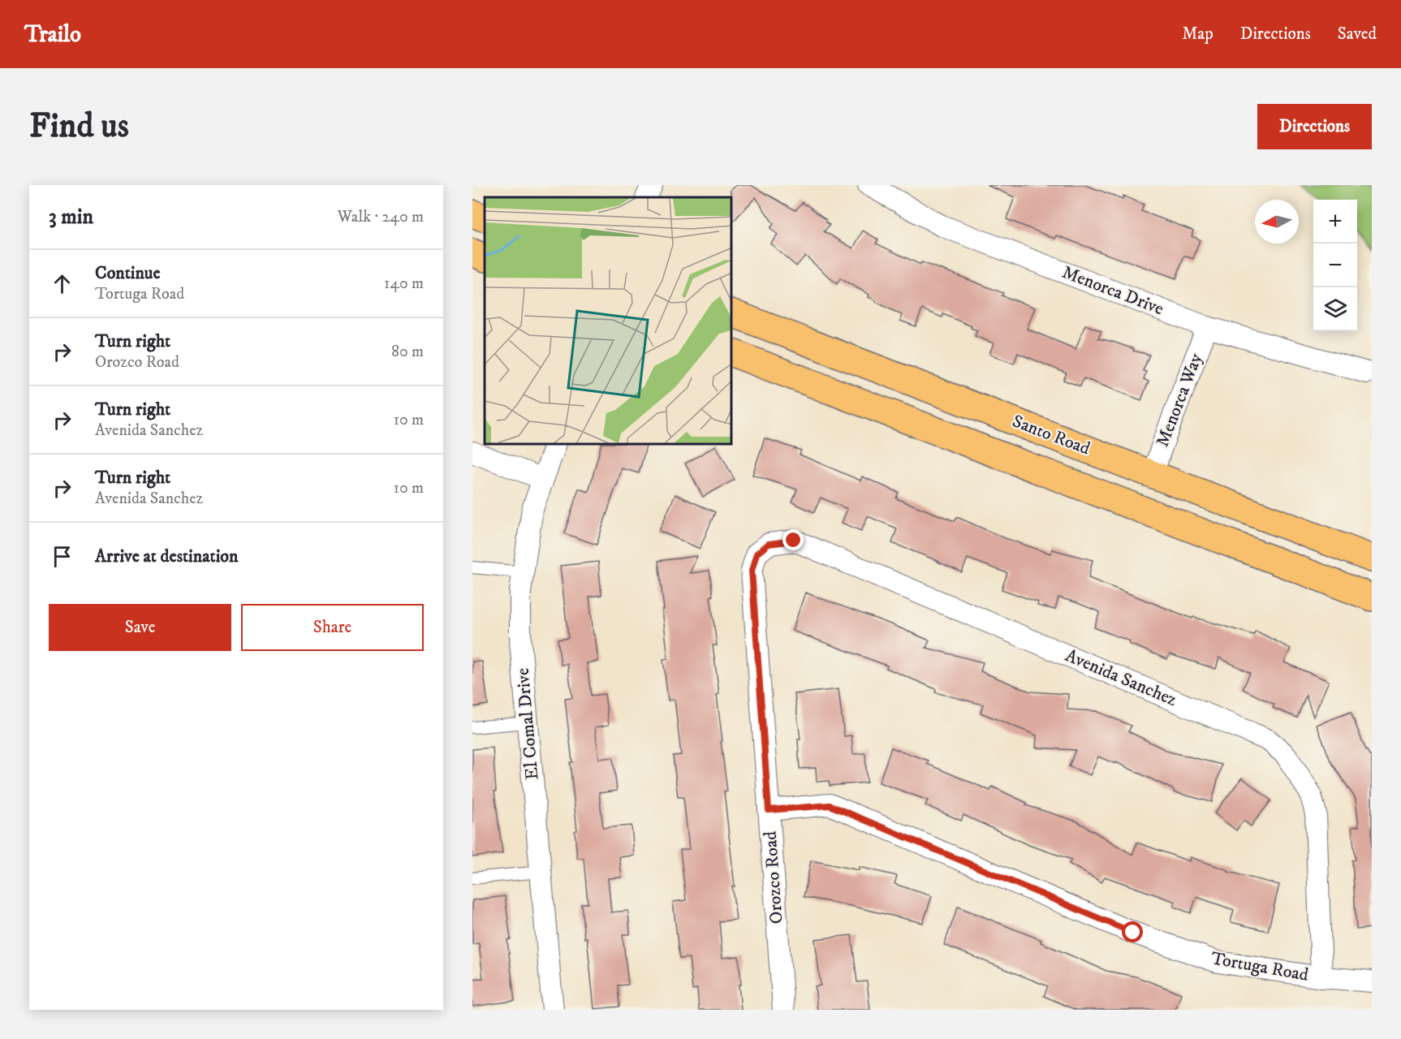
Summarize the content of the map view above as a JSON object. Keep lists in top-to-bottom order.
{
  "streets": {
    "main road": ["Santo Road"],
    "street": [
      "Menorca Drive",
      "Menorca Way",
      "Avenida Sanchez",
      "El Comal Drive",
      "Orozco Road",
      "Tortuga Road"
    ]
  },
  "crossings": [
    ["Menorca Drive", "Menorca Way"],
    ["Menorca Way", "Santo Road"],
    ["Avenida Sanchez", "Orozco Road"],
    ["Avenida Sanchez", "Tortuga Road"],
    ["Orozco Road", "Tortuga Road"]
  ],
  "north": "left",
  "page": {
    "header": "Trailo",
    "nav": ["Map", "Directions", "Saved"],
    "buttons": [
      "Directions",
      ["Save", "Share"]
    ],
    "title": "Find us",
    "heading": ["3 min", "Walk · 240 m"],
    "map_buttons": ["+", "−"],
    "list": [
      ["Continue", "Tortuga Road", "140 m"],
      ["Turn right", "Orozco Road", "80 m"],
      ["Turn right", "Avenida Sanchez", "10 m"],
      ["Turn right", "Avenida Sanchez", "10 m"],
      "Arrive at destination"
    ]
  }
}
